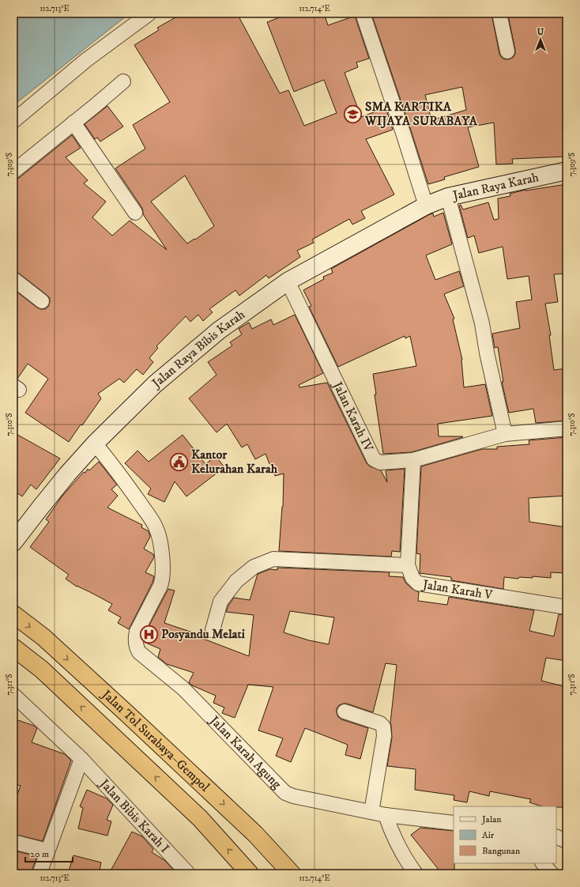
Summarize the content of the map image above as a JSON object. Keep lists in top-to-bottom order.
{
  "streets": {
    "highway": ["Jalan Tol Surabaya–Gempol"],
    "main road": ["Jalan Raya Karah", "Jalan Raya Bibis Karah"],
    "street": [
      "Jalan Karah IV",
      "Jalan Karah V",
      "Jalan Karah Agung",
      "Jalan Bibis Karah I"
    ]
  },
  "crossings": [
    ["Jalan Raya Karah", "Jalan Raya Bibis Karah"],
    ["Jalan Raya Bibis Karah", "Jalan Karah IV"],
    ["Jalan Raya Bibis Karah", "Jalan Karah Agung"],
    ["Jalan Karah IV", "Jalan Karah V"]
  ],
  "places": {
    "school or university": ["SMA KARTIKA WIJAYA SURABAYA"],
    "public building": ["Kantor Kelurahan Karah"],
    "hospital": ["Posyandu Melati"]
  },
  "legend": ["Jalan", "Air", "Bangunan"],
  "scale_bar": "20 m",
  "north": "top",
  "coordinates": [
    "112.713°E",
    "112.714°E",
    "7.309°S",
    "7.310°S",
    "7.311°S"
  ]
}
